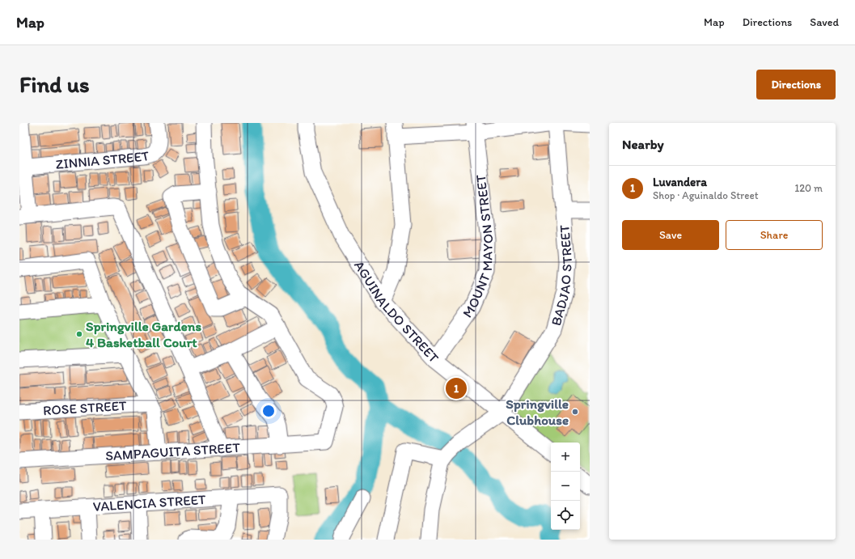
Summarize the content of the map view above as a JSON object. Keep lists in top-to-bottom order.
{
  "streets": {
    "street": [
      "ZINNIA STREET",
      "MOUNT MAYON STREET",
      "BADJAO STREET",
      "AGUINALDO STREET",
      "ROSE STREET",
      "SAMPAGUITA STREET",
      "VALENCIA STREET"
    ]
  },
  "crossings": [
    ["MOUNT MAYON STREET", "AGUINALDO STREET"],
    ["BADJAO STREET", "AGUINALDO STREET"]
  ],
  "places": ["Springville Gardens 4 Basketball Court", "Springville Clubhouse"],
  "page": {
    "header": "Map",
    "nav": ["Map", "Directions", "Saved"],
    "buttons": [
      "Directions",
      ["Save", "Share"]
    ],
    "title": "Find us",
    "heading": "Nearby",
    "list": [
      {
        "mark": "1",
        "name": "Luvandera",
        "note": "Shop · Aguinaldo Street",
        "value": "120 m"
      }
    ],
    "pins": "1",
    "map_buttons": ["+", "−"]
  }
}
